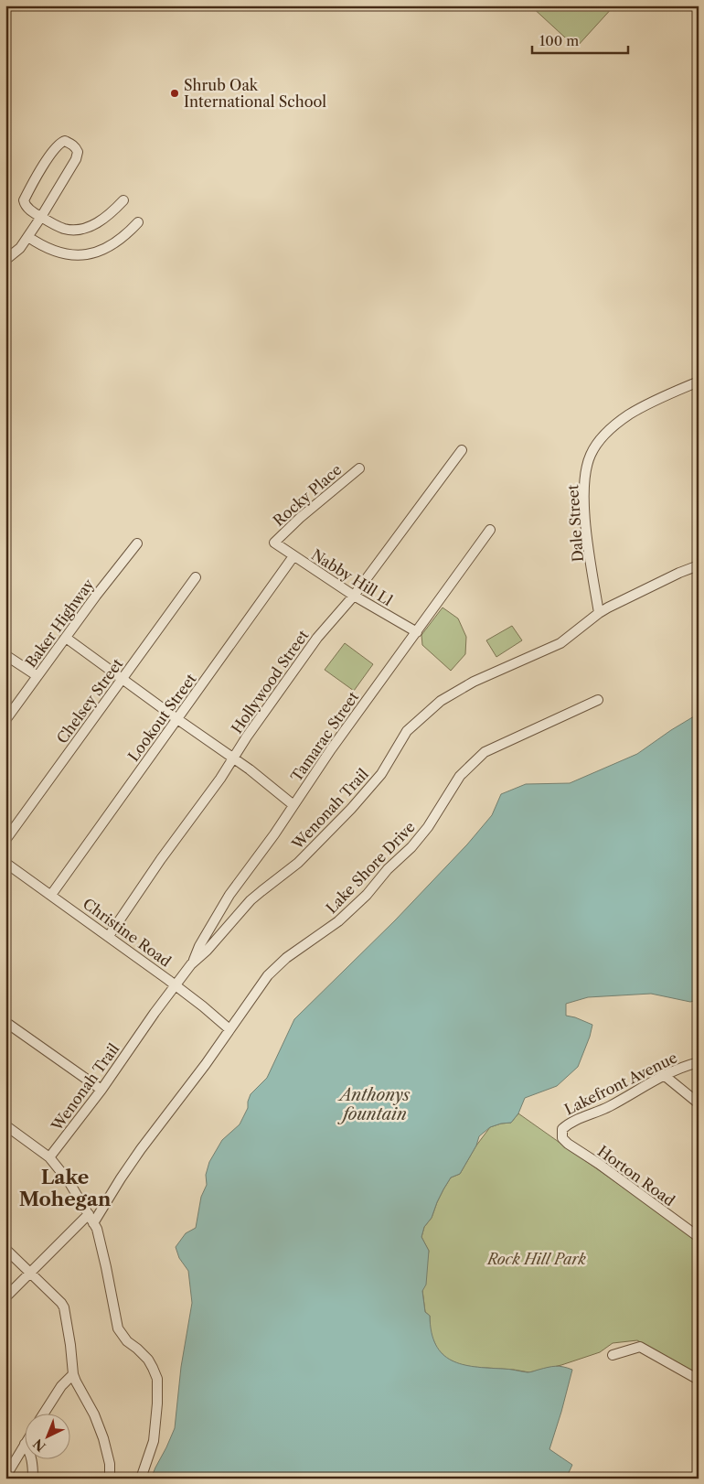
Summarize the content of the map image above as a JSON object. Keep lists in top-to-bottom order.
{
  "streets": {
    "street": [
      "Rocky Place",
      "Dale Street",
      "Nabby Hill Ll",
      "Baker Highway",
      "Hollywood Street",
      "Chelsey Street",
      "Lookout Street",
      "Tamarac Street",
      "Wenonah Trail",
      "Lake Shore Drive",
      "Christine Road",
      "Lakefront Avenue",
      "Horton Road"
    ]
  },
  "crossings": [
    ["Rocky Place", "Nabby Hill Ll"],
    ["Dale Street", "Wenonah Trail"],
    ["Nabby Hill Ll", "Hollywood Street"],
    ["Nabby Hill Ll", "Lookout Street"],
    ["Nabby Hill Ll", "Tamarac Street"],
    ["Hollywood Street", "Christine Road"],
    ["Lookout Street", "Christine Road"],
    ["Tamarac Street", "Wenonah Trail"],
    ["Wenonah Trail", "Christine Road"],
    ["Lake Shore Drive", "Christine Road"],
    ["Lakefront Avenue", "Horton Road"]
  ],
  "districts": ["Lake Mohegan"],
  "water": ["Anthonys fountain"],
  "parks": ["Rock Hill Park"],
  "places": ["Shrub Oak International School"],
  "scale_bar": "100 m",
  "north": "bottom left"
}
